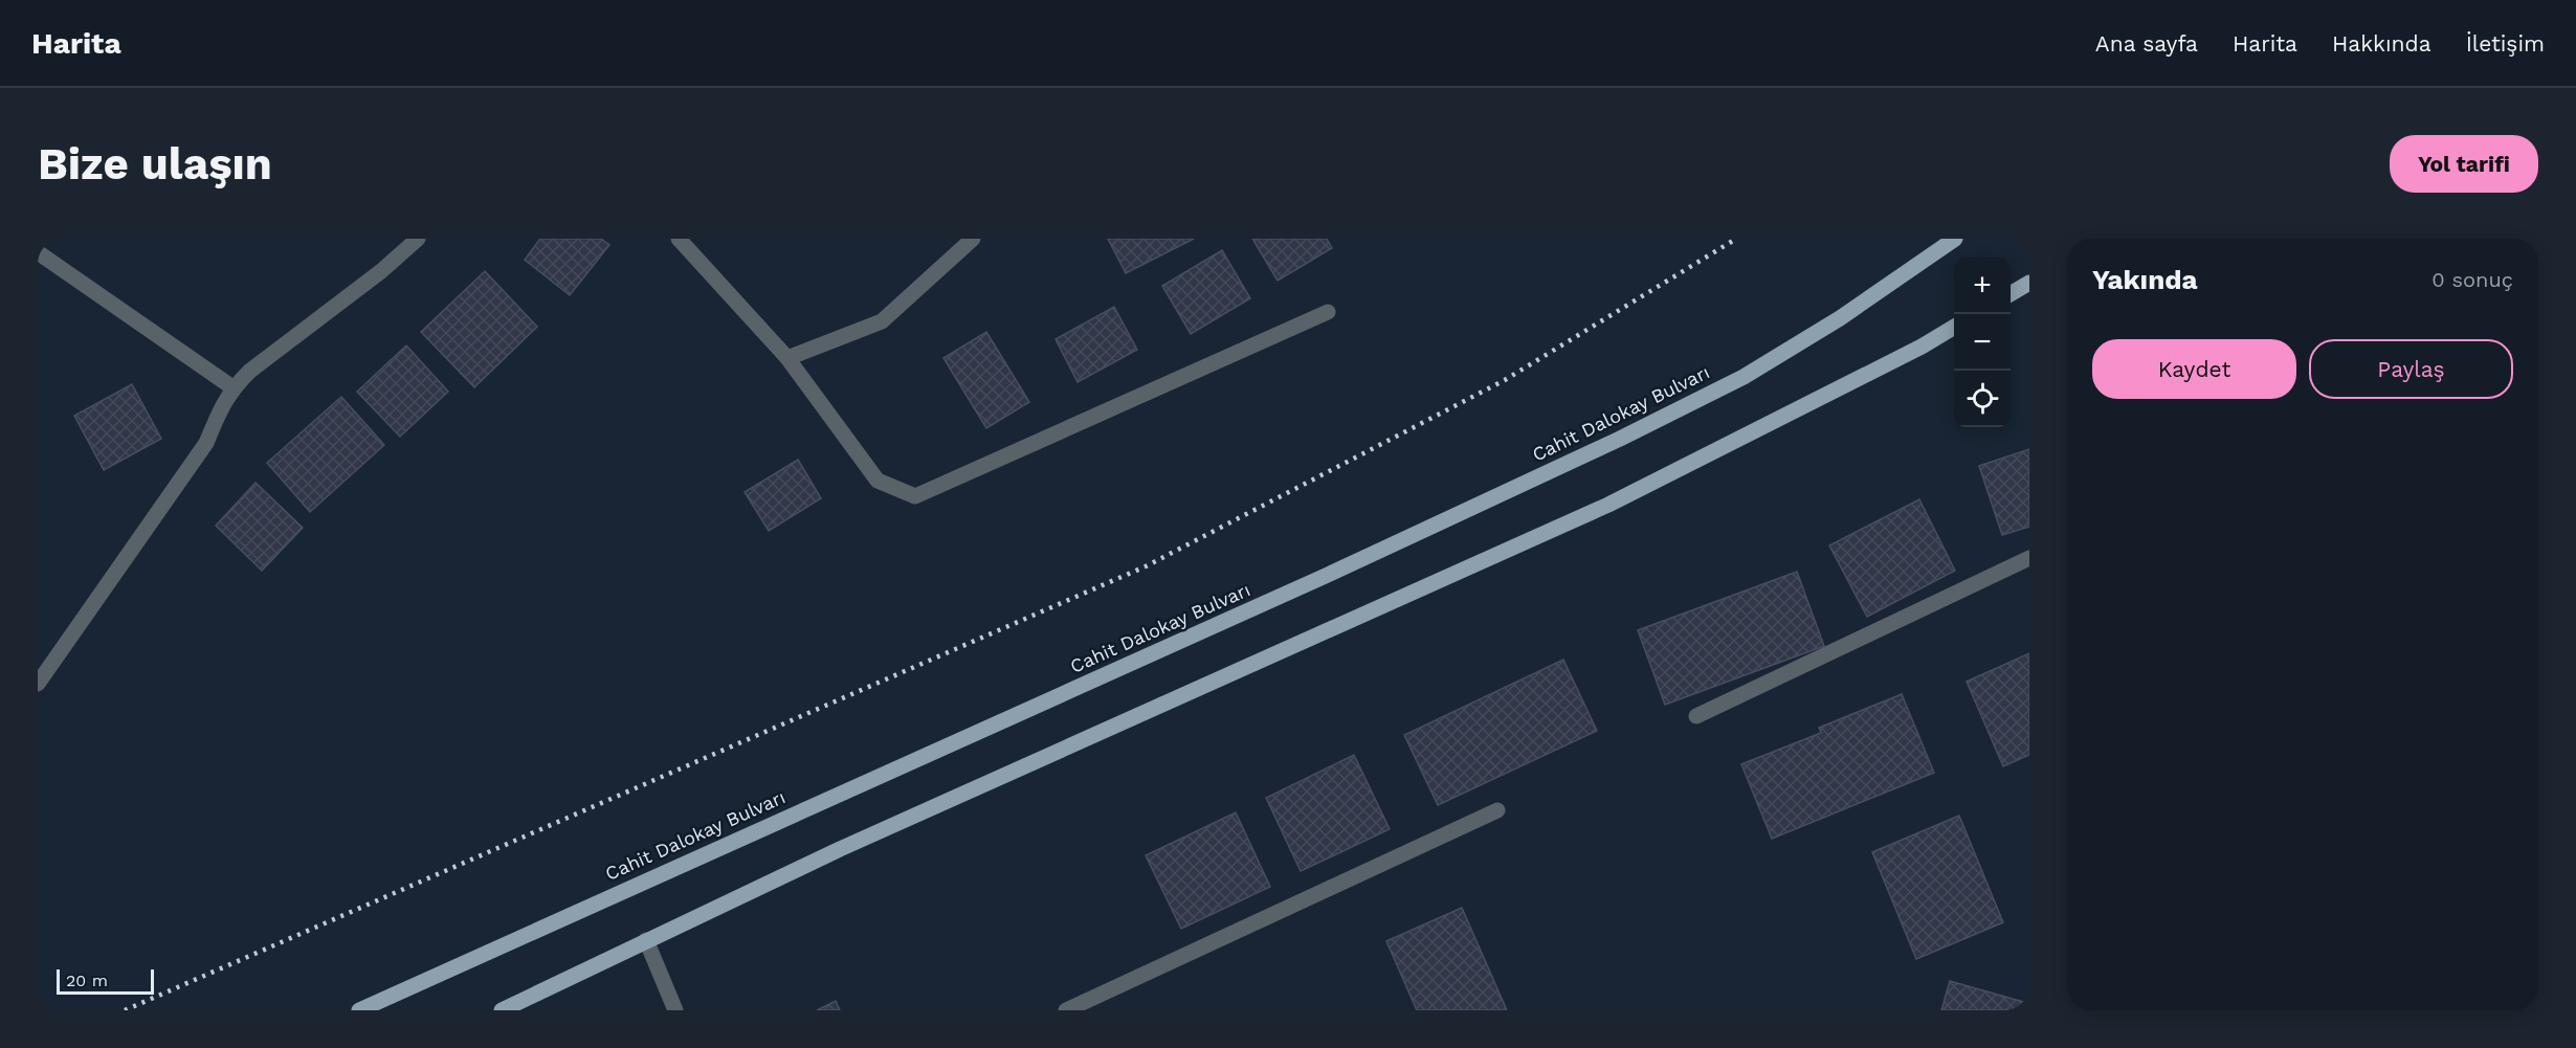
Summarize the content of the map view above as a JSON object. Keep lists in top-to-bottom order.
{
  "streets": {
    "main road": ["Cahit Dalokay Bulvarı"]
  },
  "scale_bar": "20 m",
  "page": {
    "header": "Harita",
    "nav": [
      "Ana sayfa",
      "Harita",
      "Hakkında",
      "İletişim"
    ],
    "buttons": [
      "Yol tarifi",
      ["Kaydet", "Paylaş"]
    ],
    "title": "Bize ulaşın",
    "heading": ["Yakında", "0 sonuç"],
    "map_buttons": ["+", "−"],
    "scale": "20 m"
  }
}
